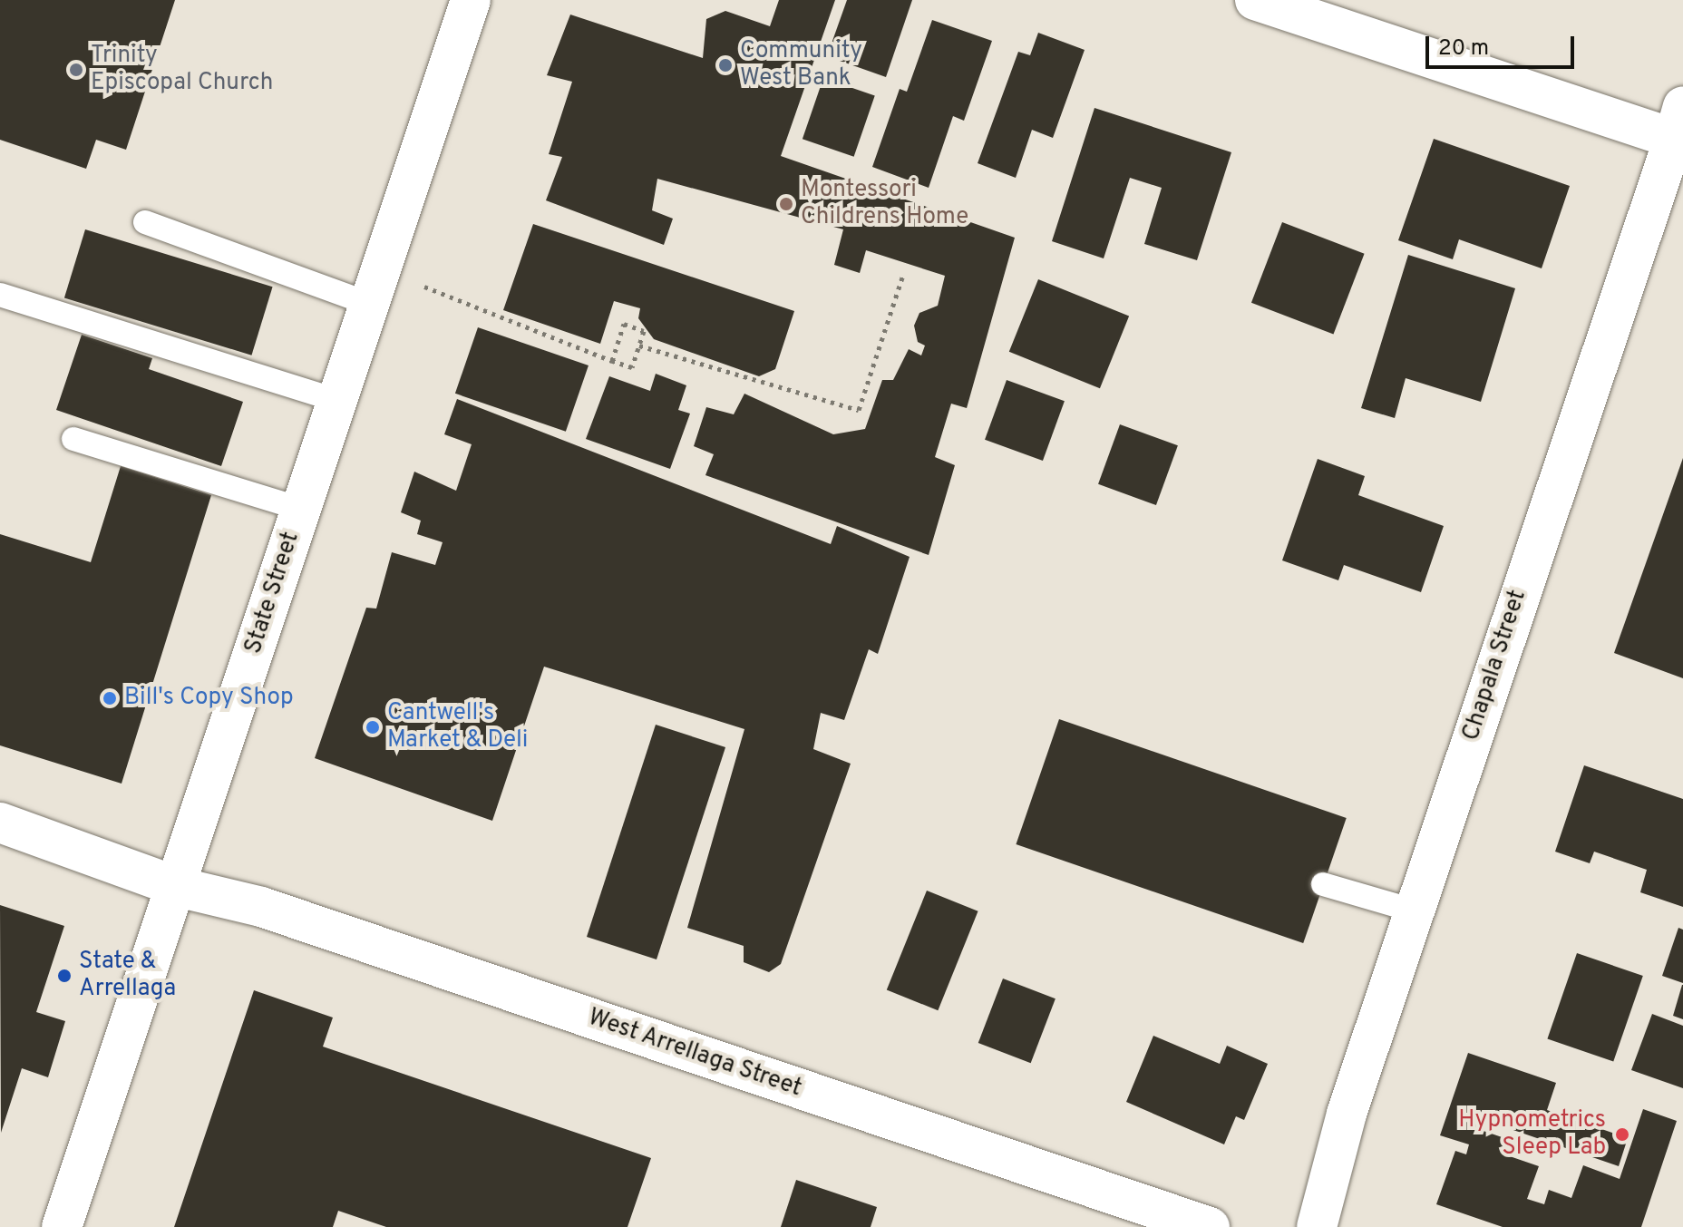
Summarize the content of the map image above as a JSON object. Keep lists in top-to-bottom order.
{
  "streets": {
    "street": ["State Street", "Chapala Street", "West Arrellaga Street"]
  },
  "crossings": [
    ["State Street", "West Arrellaga Street"]
  ],
  "places": [
    "Community West Bank",
    "Trinity Episcopal Church",
    "Montessori Childrens Home",
    "Bill's Copy Shop",
    "Cantwell's Market & Deli",
    "State & Arrellaga",
    "Hypnometrics Sleep Lab"
  ],
  "scale_bar": "20 m"
}
